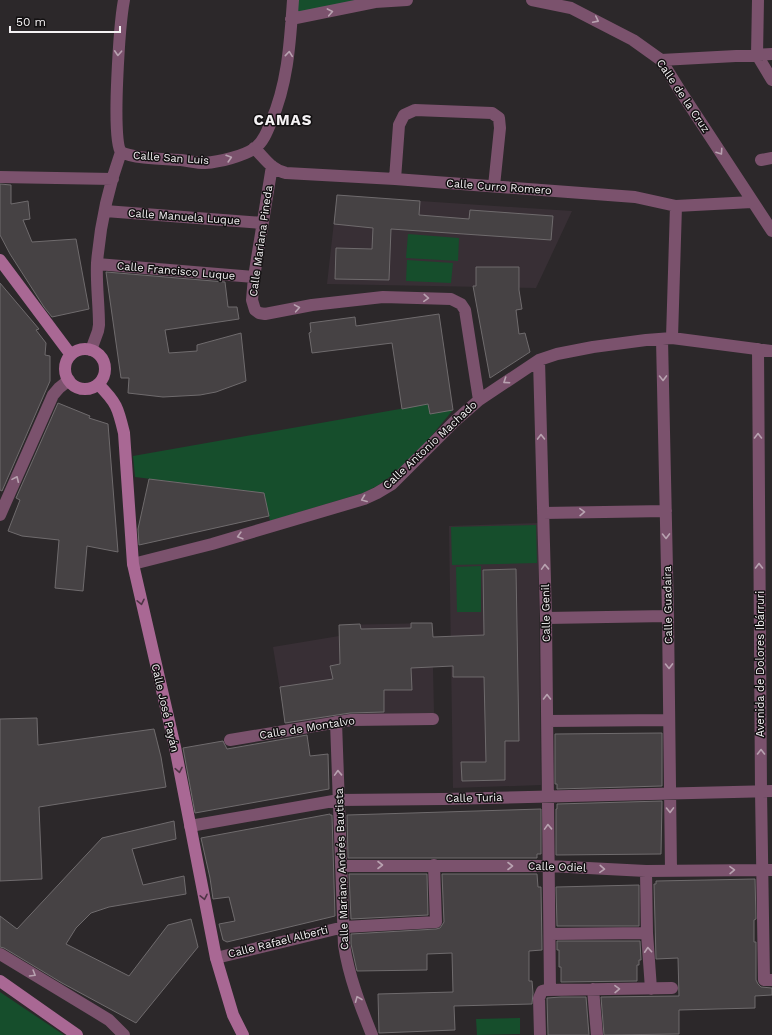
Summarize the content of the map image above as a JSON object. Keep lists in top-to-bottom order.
{
  "streets": {
    "street": [
      "Calle de la Cruz",
      "Calle San Luis",
      "Calle Curro Romero",
      "Calle Manuela Luque",
      "Calle Mariana Pineda",
      "Calle Francisco Luque",
      "Calle Antonio Machado",
      "Calle Guadaira",
      "Calle Genil",
      "Avenida de Dolores Ibárruri",
      "Calle José Payán",
      "Calle de Montalvo",
      "Calle Turia",
      "Calle Odiel",
      "Calle Mariano Andrés Bautista",
      "Calle Rafael Alberti"
    ]
  },
  "crossings": [
    ["Calle de la Cruz", "Calle Curro Romero"],
    ["Calle San Luis", "Calle Curro Romero"],
    ["Calle Curro Romero", "Calle Mariana Pineda"],
    ["Calle Curro Romero", "Calle Guadaira"],
    ["Calle Manuela Luque", "Calle Mariana Pineda"],
    ["Calle Mariana Pineda", "Calle Francisco Luque"],
    ["Calle Mariana Pineda", "Calle Antonio Machado"],
    ["Calle Antonio Machado", "Calle Guadaira"],
    ["Calle Antonio Machado", "Calle Genil"],
    ["Calle Antonio Machado", "Avenida de Dolores Ibárruri"],
    ["Calle Antonio Machado", "Calle José Payán"],
    ["Calle Guadaira", "Calle Turia"],
    ["Calle Guadaira", "Calle Odiel"],
    ["Calle Genil", "Calle Turia"],
    ["Calle Genil", "Calle Odiel"],
    ["Avenida de Dolores Ibárruri", "Calle Turia"],
    ["Avenida de Dolores Ibárruri", "Calle Odiel"],
    ["Calle José Payán", "Calle Turia"],
    ["Calle José Payán", "Calle Rafael Alberti"],
    ["Calle de Montalvo", "Calle Mariano Andrés Bautista"],
    ["Calle Turia", "Calle Mariano Andrés Bautista"],
    ["Calle Odiel", "Calle Mariano Andrés Bautista"],
    ["Calle Odiel", "Calle Rafael Alberti"],
    ["Calle Mariano Andrés Bautista", "Calle Rafael Alberti"]
  ],
  "one_way": [
    "Calle de la Cruz",
    "Calle San Luis",
    "Calle Antonio Machado",
    "Calle Guadaira",
    "Calle Genil",
    "Avenida de Dolores Ibárruri",
    "Calle José Payán",
    "Calle Odiel",
    "Calle Mariano Andrés Bautista"
  ],
  "districts": ["CAMAS"],
  "scale_bar": "50 m"
}
